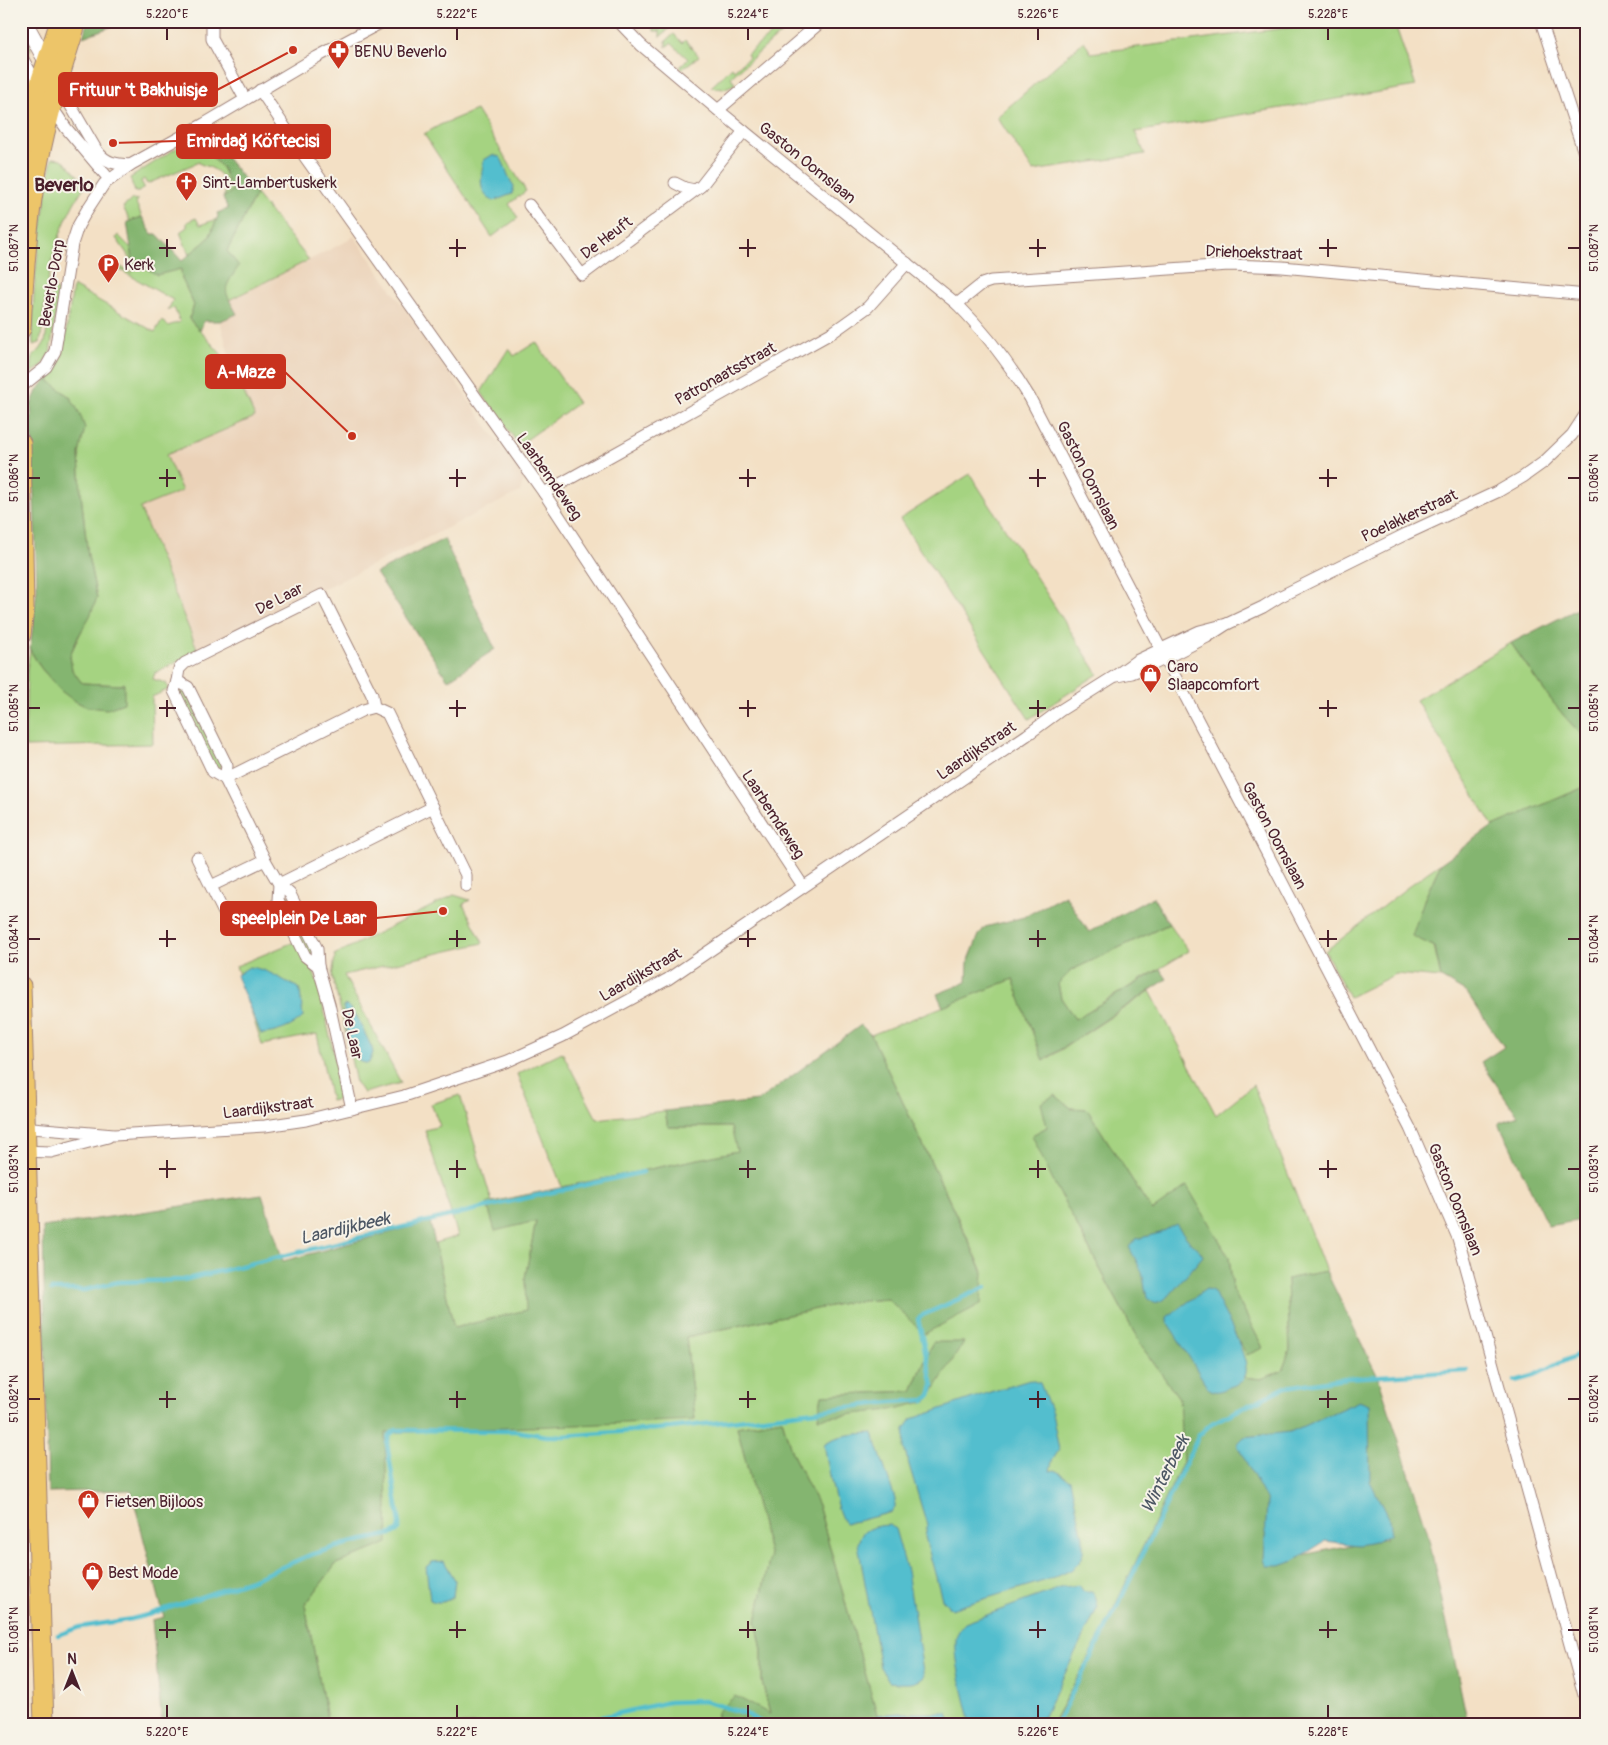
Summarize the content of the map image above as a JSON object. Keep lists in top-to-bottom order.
{
  "streets": {
    "street": [
      "Gaston Oomslaan",
      "De Heuft",
      "Driehoekstraat",
      "Beverlo-Dorp",
      "Patronaatsstraat",
      "Laarbemdeweg",
      "Poelakkerstraat",
      "De Laar",
      "Laardijkstraat"
    ]
  },
  "crossings": [
    ["Gaston Oomslaan", "De Heuft"],
    ["Gaston Oomslaan", "Driehoekstraat"],
    ["Gaston Oomslaan", "Patronaatsstraat"],
    ["Gaston Oomslaan", "Poelakkerstraat"],
    ["Gaston Oomslaan", "Laardijkstraat"],
    ["Beverlo-Dorp", "Laarbemdeweg"],
    ["Patronaatsstraat", "Laarbemdeweg"],
    ["Laarbemdeweg", "Laardijkstraat"],
    ["Poelakkerstraat", "Laardijkstraat"],
    ["De Laar", "Laardijkstraat"]
  ],
  "districts": ["Beverlo"],
  "water": ["Laardijkbeek", "Winterbeek"],
  "places": {
    "other": [
      "Frituur 't Bakhuisje",
      "Emirdağ Köftecisi",
      "A-Maze",
      "speelplein De Laar"
    ],
    "pharmacy": ["BENU Beverlo"],
    "church": ["Sint-Lambertuskerk"],
    "parking": ["Kerk"],
    "shop": ["Caro Slaapcomfort", "Fietsen Bijloos", "Best Mode"]
  },
  "north": "top",
  "coordinates": [
    "5.220°E",
    "5.222°E",
    "5.224°E",
    "5.226°E",
    "5.228°E",
    "51.087°N",
    "51.086°N",
    "51.085°N",
    "51.084°N",
    "51.083°N",
    "51.082°N",
    "51.081°N"
  ]
}
